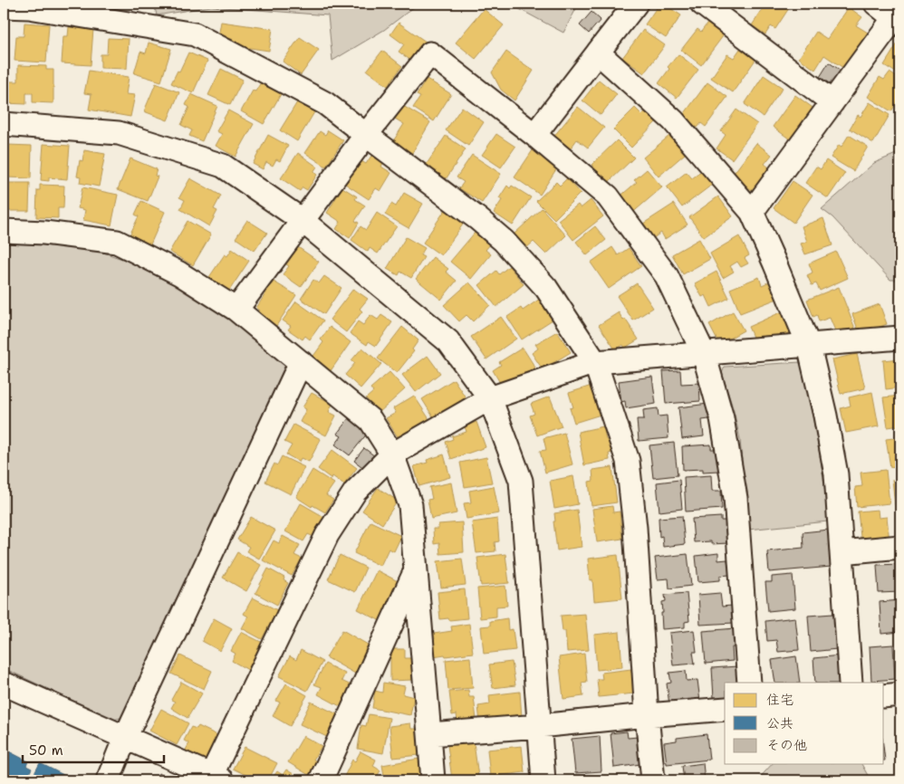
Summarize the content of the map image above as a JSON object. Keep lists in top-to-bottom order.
{
  "legend": ["住宅", "公共", "その他"],
  "scale_bar": "50 m"
}
